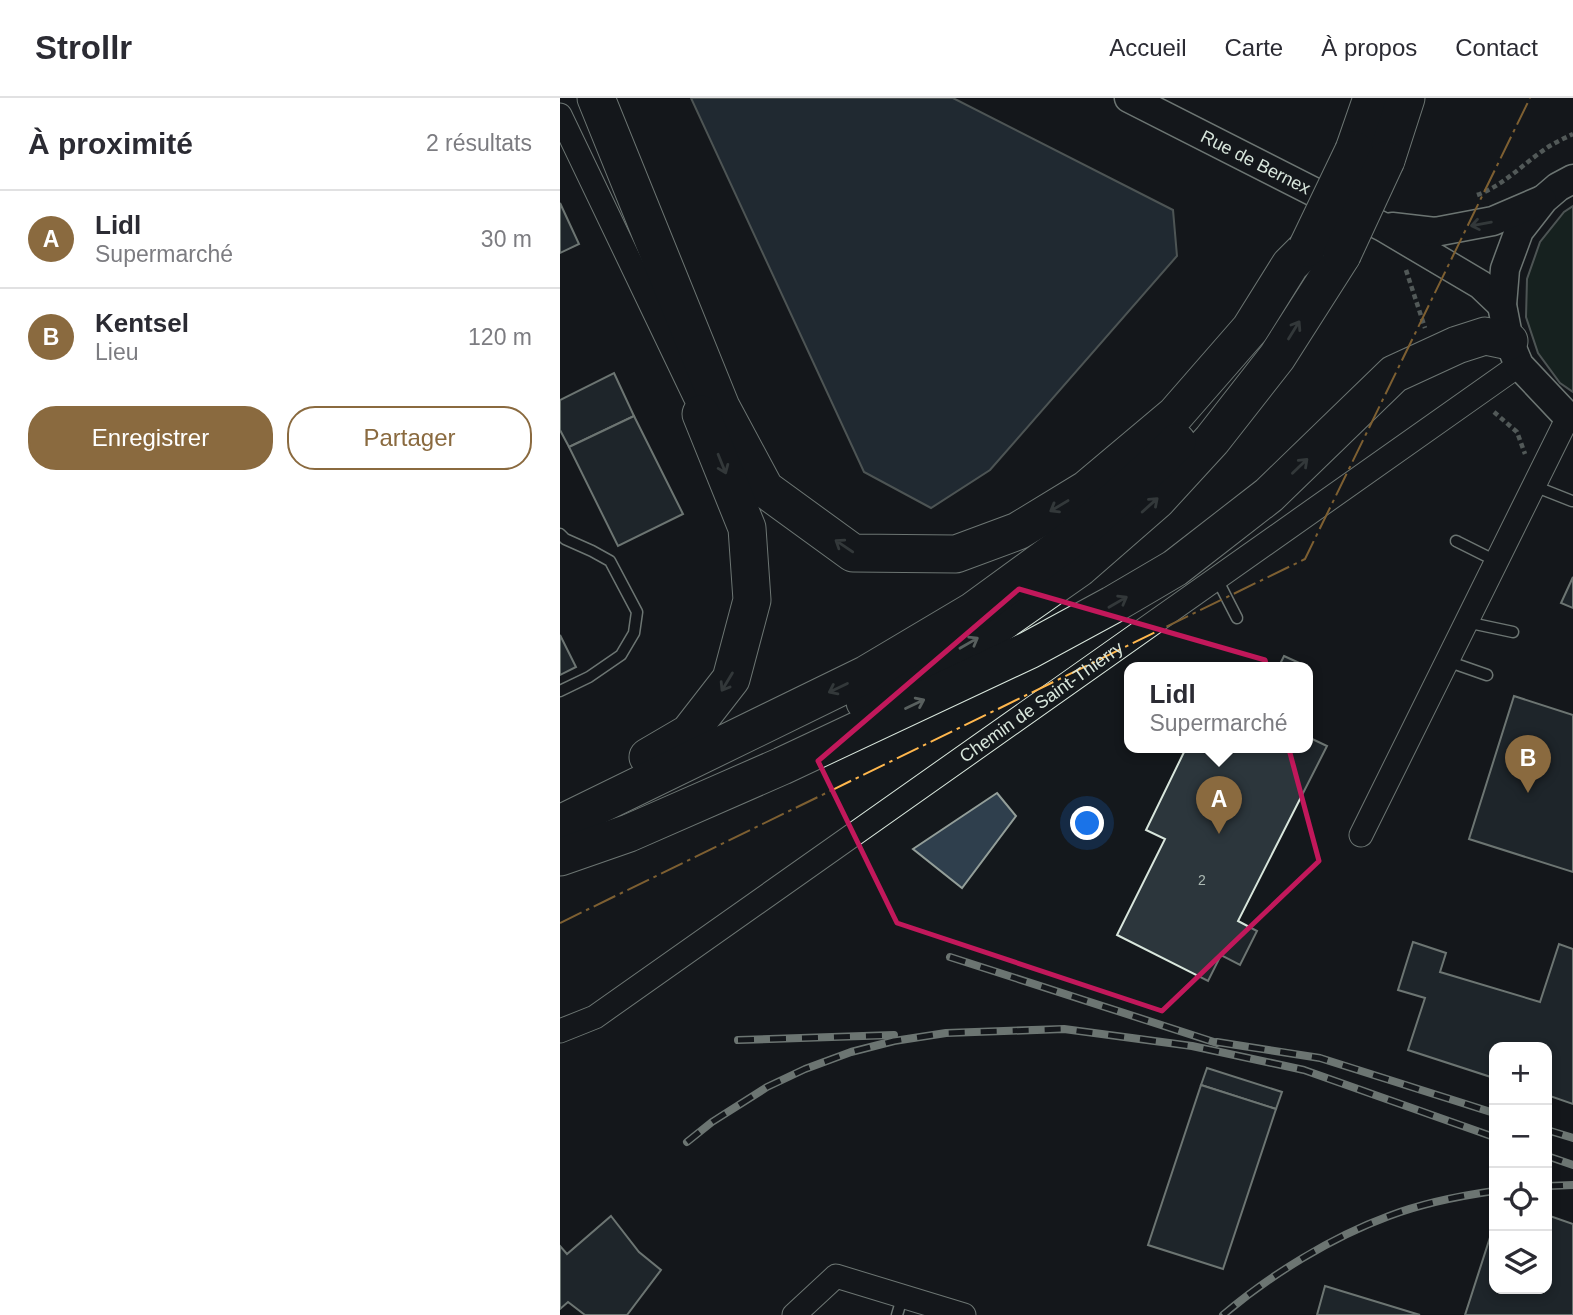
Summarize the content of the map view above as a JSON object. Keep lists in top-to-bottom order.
{
  "streets": {
    "street": ["Rue de Bernex", "Chemin de Saint-Thierry"]
  },
  "house_numbers": ["2"],
  "page": {
    "header": "Strollr",
    "nav": [
      "Accueil",
      "Carte",
      "À propos",
      "Contact"
    ],
    "heading": ["À proximité", "2 résultats"],
    "list": [
      {
        "mark": "A",
        "name": "Lidl",
        "note": "Supermarché",
        "value": "30 m"
      },
      {
        "mark": "B",
        "name": "Kentsel",
        "note": "Lieu",
        "value": "120 m"
      }
    ],
    "buttons": ["Enregistrer", "Partager"],
    "popup": ["Lidl", "Supermarché"],
    "pins": ["B", "A"],
    "map_buttons": ["+", "−"]
  }
}
